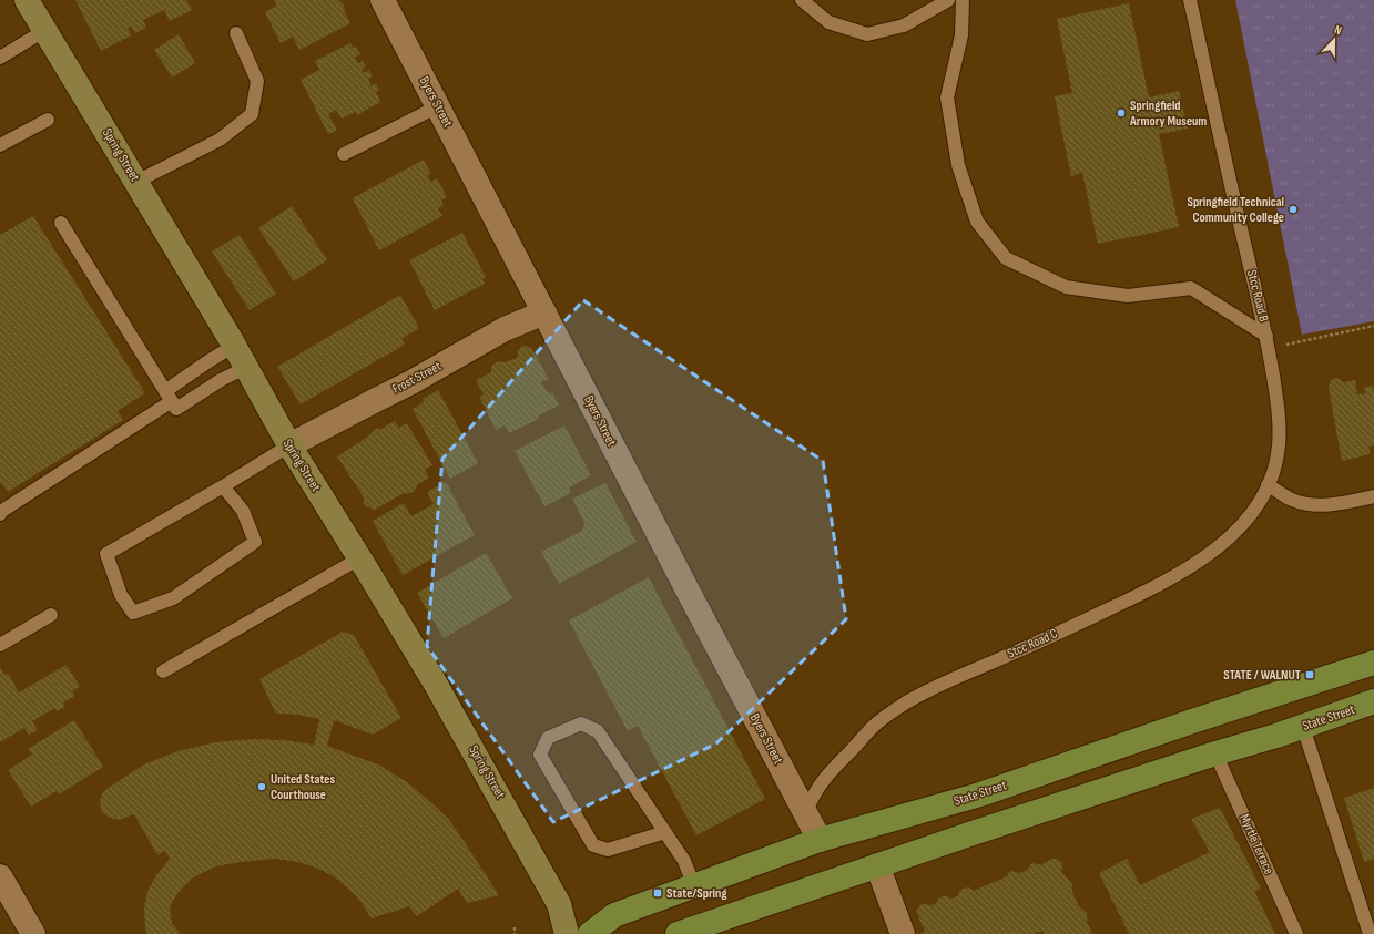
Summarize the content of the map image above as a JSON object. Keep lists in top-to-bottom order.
{
  "streets": {
    "main road": ["Spring Street", "State Street"],
    "street": ["Byers Street", "Frost Street"],
    "lane": ["Stcc Road B", "Stcc Road C", "Myrtle Terrace"]
  },
  "crossings": [
    ["Byers Street", "Frost Street"],
    ["Byers Street", "Stcc Road C"],
    ["Byers Street", "State Street"],
    ["Spring Street", "Frost Street"],
    ["Stcc Road B", "Stcc Road C"],
    ["State Street", "Myrtle Terrace"]
  ],
  "places": {
    "other": ["Springfield Armory Museum", "Springfield Technical Community College", "United States Courthouse"],
    "transit": ["STATE / WALNUT", "State/Spring"]
  },
  "north": "top"
}
